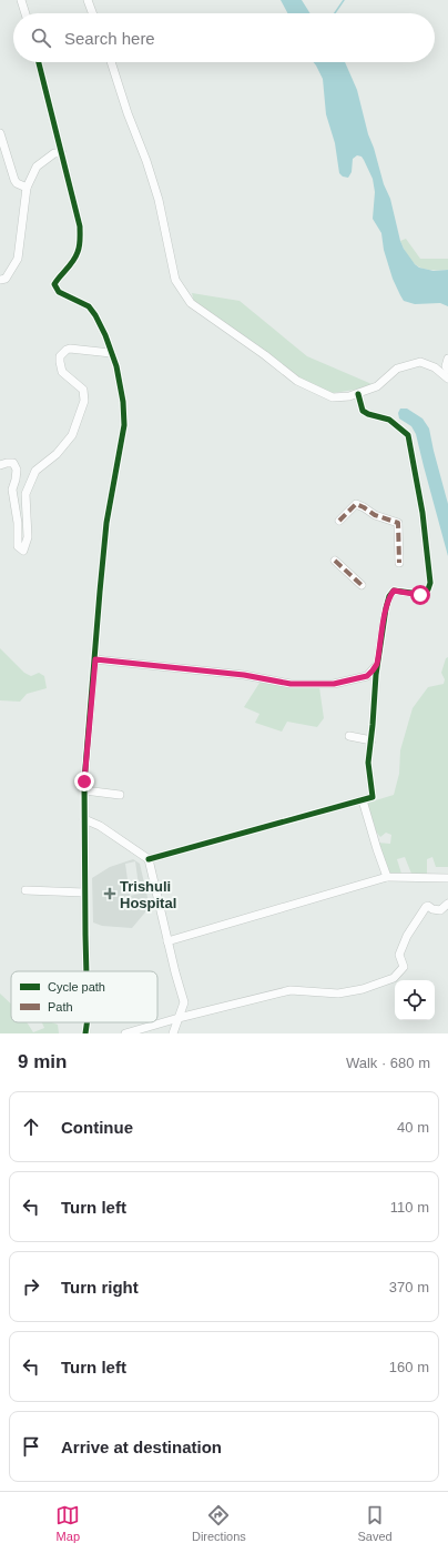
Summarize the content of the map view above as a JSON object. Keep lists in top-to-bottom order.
{
  "places": {
    "health": ["Trishuli Hospital"]
  },
  "legend": ["Cycle path", "Path"],
  "page": {
    "search": "Search here",
    "heading": ["9 min", "Walk · 680 m"],
    "list": [
      ["Continue", "40 m"],
      ["Turn left", "110 m"],
      ["Turn right", "370 m"],
      ["Turn left", "160 m"],
      "Arrive at destination"
    ],
    "nav": ["Map", "Directions", "Saved"]
  }
}
